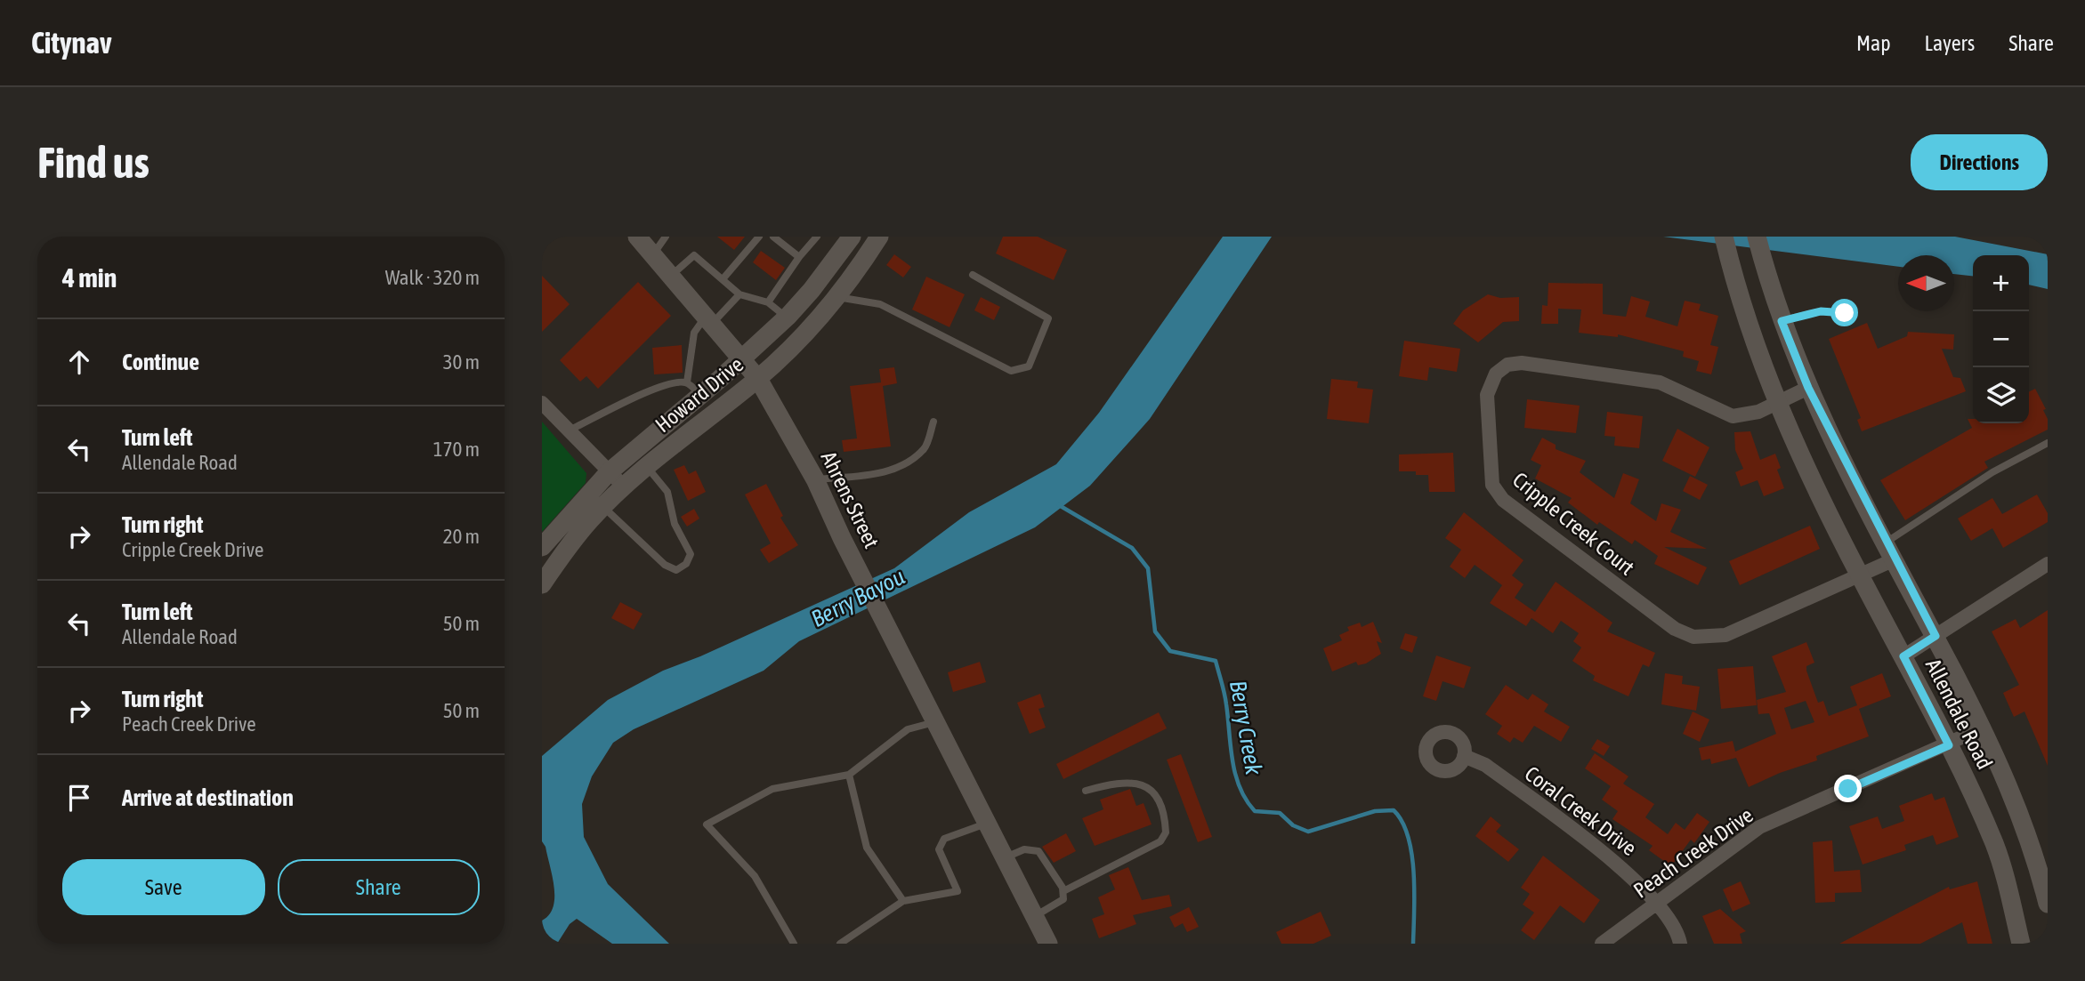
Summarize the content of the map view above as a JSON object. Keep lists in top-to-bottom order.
{
  "streets": {
    "main road": ["Howard Drive", "Ahrens Street", "Allendale Road"],
    "street": ["Cripple Creek Court", "Coral Creek Drive", "Peach Creek Drive"]
  },
  "crossings": [
    ["Howard Drive", "Ahrens Street"],
    ["Cripple Creek Court", "Allendale Road"],
    ["Allendale Road", "Peach Creek Drive"],
    ["Coral Creek Drive", "Peach Creek Drive"]
  ],
  "water": ["Berry Bayou", "Berry Creek"],
  "north": "left",
  "page": {
    "header": "Citynav",
    "nav": ["Map", "Layers", "Share"],
    "buttons": [
      "Directions",
      ["Save", "Share"]
    ],
    "title": "Find us",
    "heading": ["4 min", "Walk · 320 m"],
    "map_buttons": ["+", "−"],
    "list": [
      ["Continue", "30 m"],
      ["Turn left", "Allendale Road", "170 m"],
      ["Turn right", "Cripple Creek Drive", "20 m"],
      ["Turn left", "Allendale Road", "50 m"],
      ["Turn right", "Peach Creek Drive", "50 m"],
      "Arrive at destination"
    ]
  }
}
